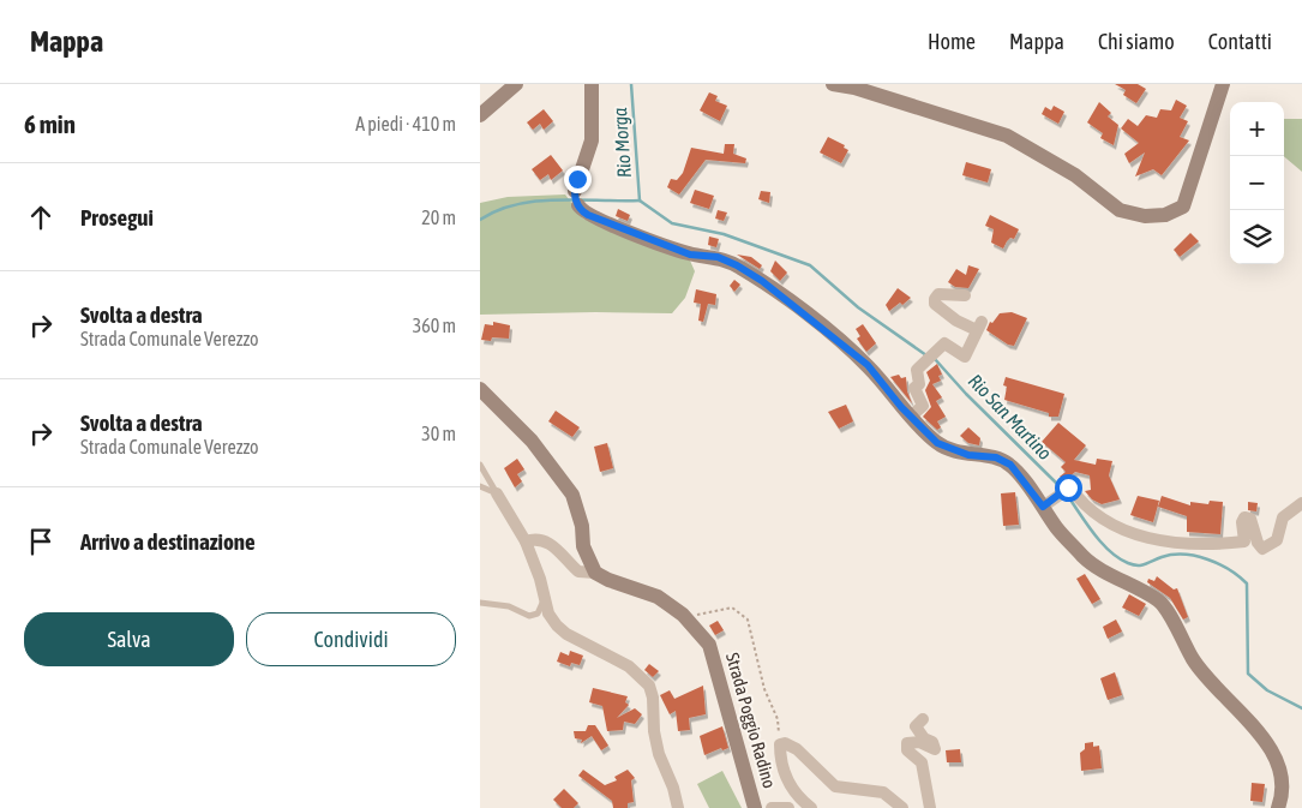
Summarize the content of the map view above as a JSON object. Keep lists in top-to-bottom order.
{
  "streets": {
    "street": ["Strada Poggio Radino"]
  },
  "water": ["Rio Morga", "Rio San Martino"],
  "page": {
    "header": "Mappa",
    "nav": [
      "Home",
      "Mappa",
      "Chi siamo",
      "Contatti"
    ],
    "heading": ["6 min", "A piedi · 410 m"],
    "map_buttons": ["+", "−"],
    "list": [
      ["Prosegui", "20 m"],
      ["Svolta a destra", "Strada Comunale Verezzo", "360 m"],
      ["Svolta a destra", "Strada Comunale Verezzo", "30 m"],
      "Arrivo a destinazione"
    ],
    "buttons": ["Salva", "Condividi"]
  }
}
